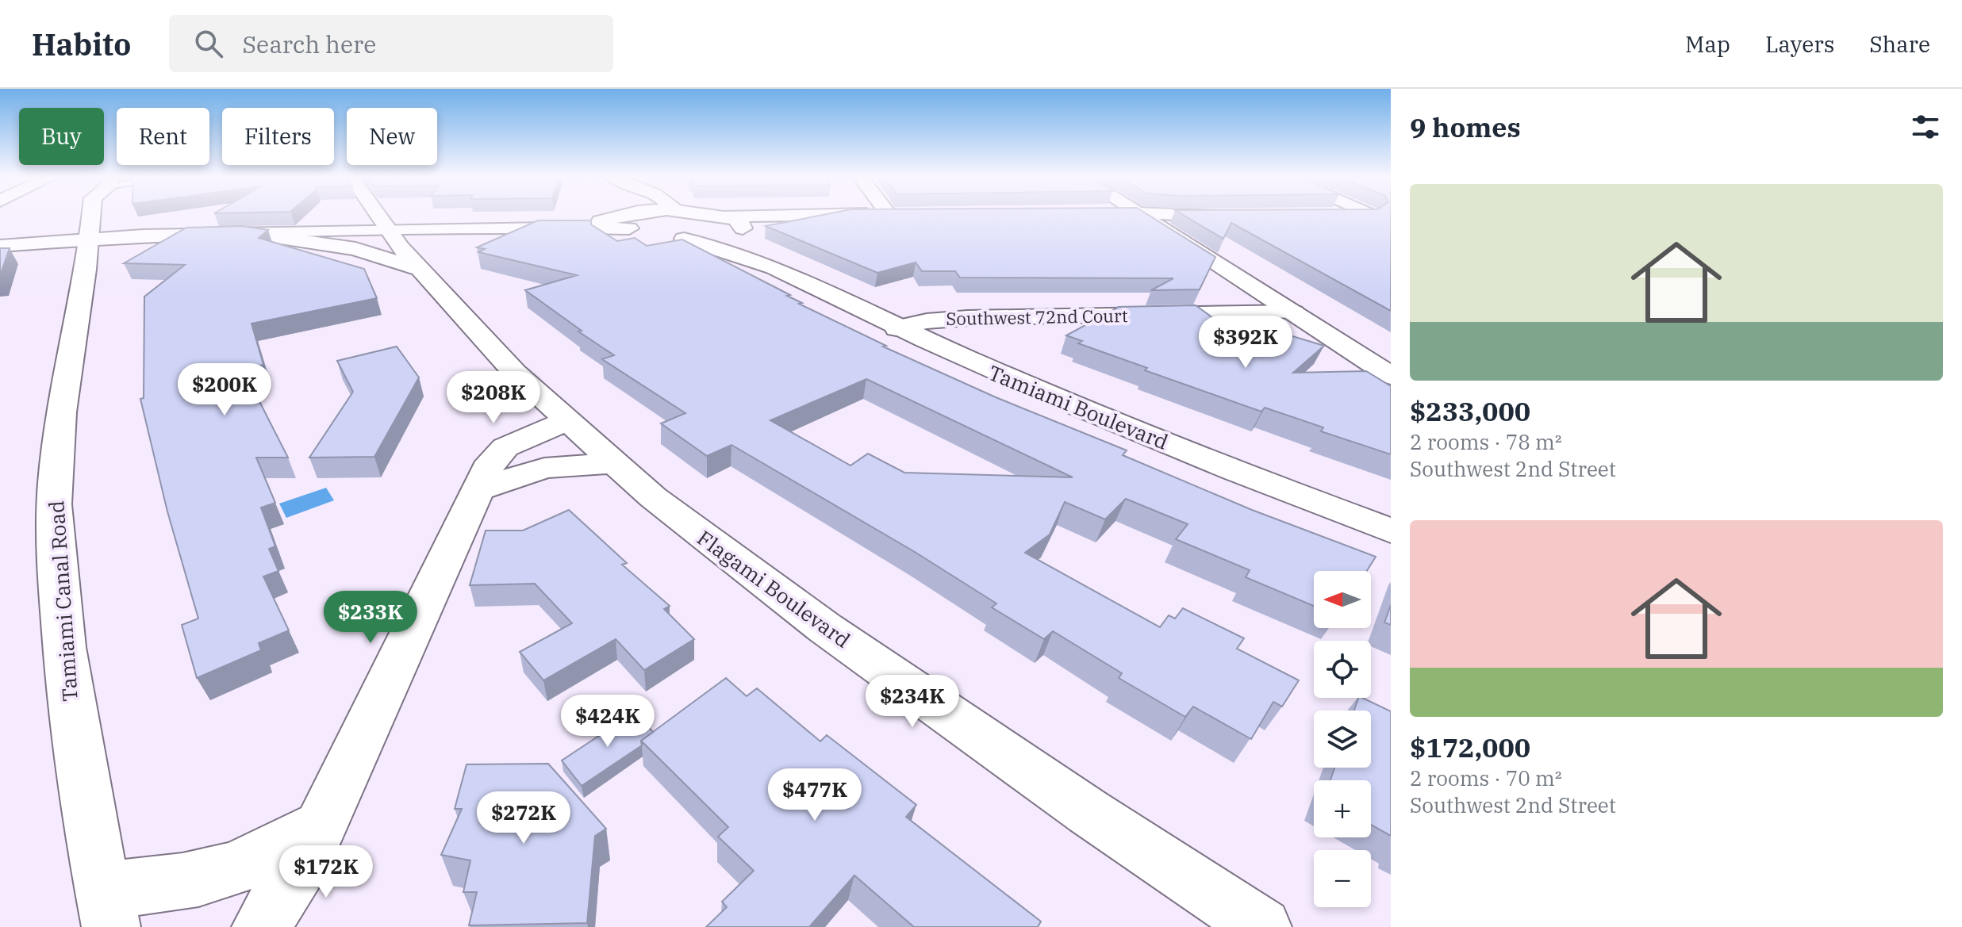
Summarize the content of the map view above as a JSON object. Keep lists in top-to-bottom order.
{
  "streets": {
    "street": [
      "Southwest 72nd Court",
      "Tamiami Boulevard",
      "Flagami Boulevard",
      "Tamiami Canal Road"
    ]
  },
  "crossings": [
    ["Southwest 72nd Court", "Tamiami Boulevard"]
  ],
  "north": "left",
  "page": {
    "header": "Habito",
    "search": "Search here",
    "nav": ["Map", "Layers", "Share"],
    "heading": "9 homes",
    "chip": [
      "Buy",
      "Rent",
      "Filters",
      "New"
    ],
    "list": [
      {
        "name": "$233,000",
        "note": "2 rooms · 78 m² · Southwest 2nd Street"
      },
      {
        "name": "$172,000",
        "note": "2 rooms · 70 m² · Southwest 2nd Street"
      }
    ],
    "price": [
      "$392K",
      "$200K",
      "$208K",
      "$233K",
      "$234K",
      "$424K",
      "$477K",
      "$272K",
      "$172K"
    ],
    "map_buttons": ["+", "−"]
  }
}
